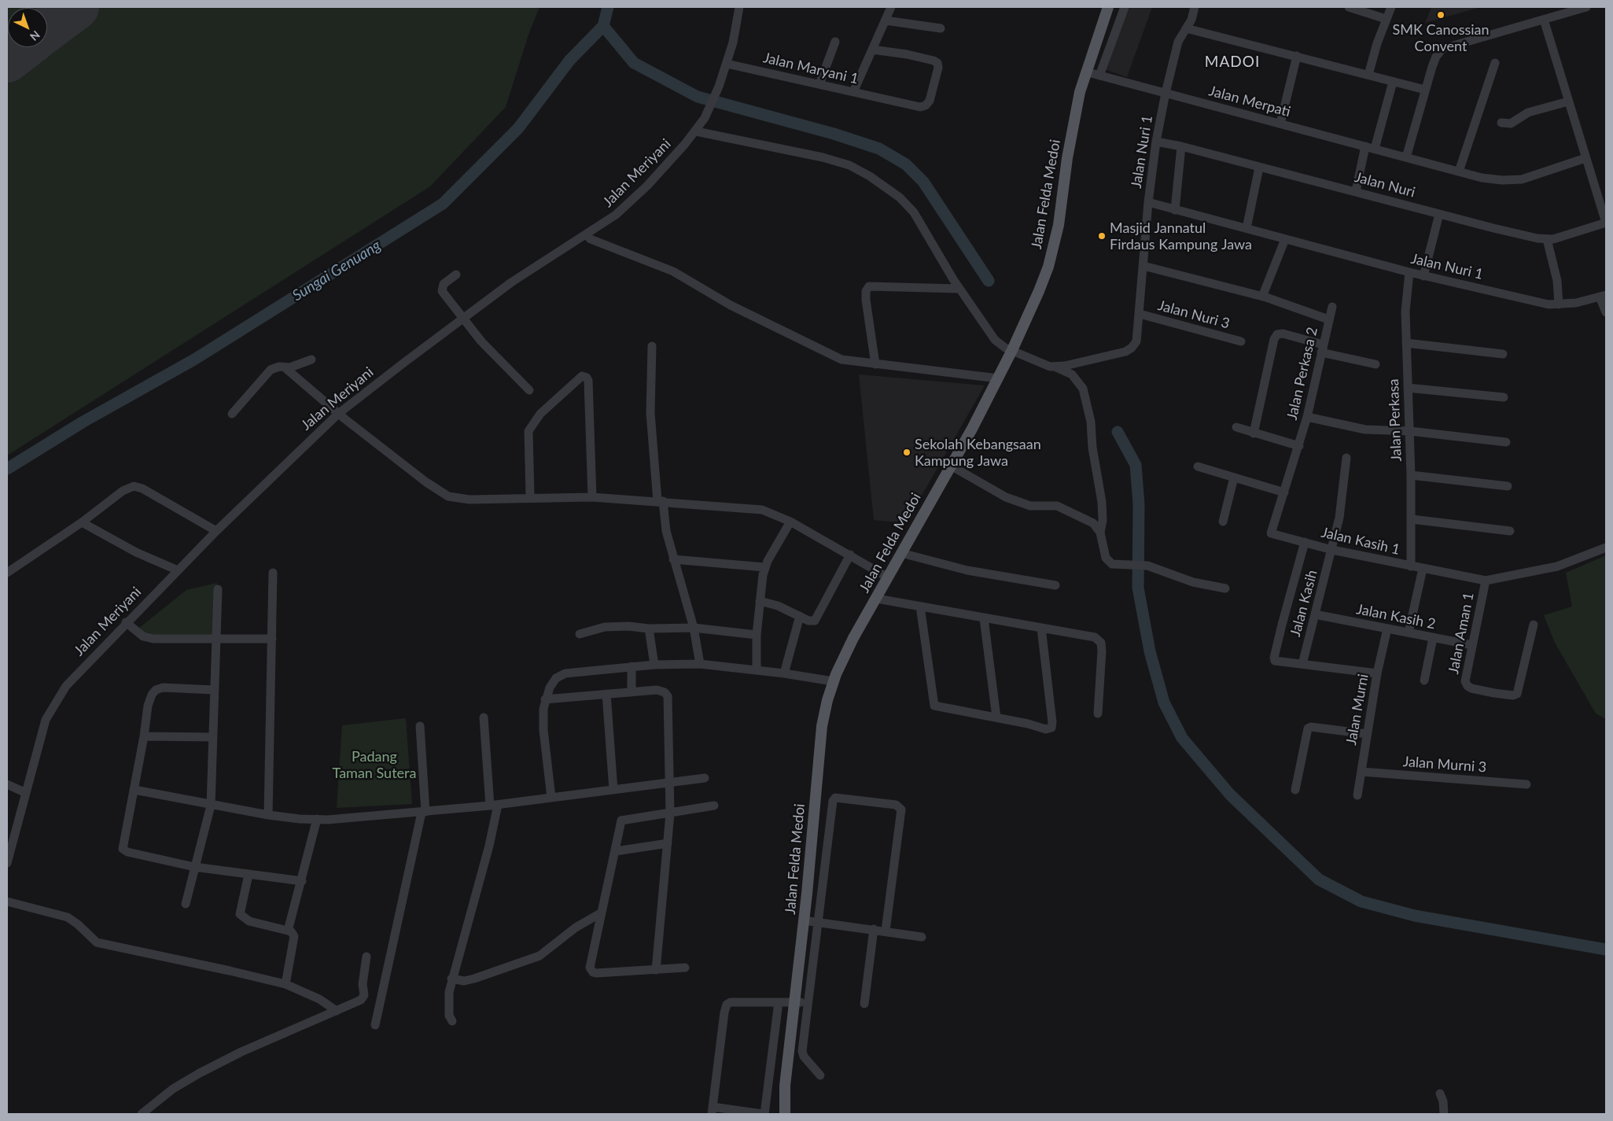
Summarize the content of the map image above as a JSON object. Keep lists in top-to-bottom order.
{
  "streets": {
    "main road": ["Jalan Felda Medoi"],
    "street": [
      "Jalan Maryani 1",
      "Jalan Merpati",
      "Jalan Nuri 1",
      "Jalan Meriyani",
      "Jalan Nuri",
      "Jalan Nuri 3",
      "Jalan Perkasa 2",
      "Jalan Perkasa",
      "Jalan Kasih 1",
      "Jalan Kasih",
      "Jalan Kasih 2",
      "Jalan Aman 1",
      "Jalan Murni",
      "Jalan Murni 3"
    ]
  },
  "crossings": [
    ["Jalan Maryani 1", "Jalan Meriyani"],
    ["Jalan Merpati", "Jalan Nuri 1"],
    ["Jalan Merpati", "Jalan Felda Medoi"],
    ["Jalan Nuri 1", "Jalan Nuri"],
    ["Jalan Nuri 1", "Jalan Perkasa"],
    ["Jalan Perkasa 2", "Jalan Kasih 1"],
    ["Jalan Perkasa", "Jalan Kasih 1"],
    ["Jalan Kasih 1", "Jalan Kasih"],
    ["Jalan Kasih 1", "Jalan Aman 1"],
    ["Jalan Kasih", "Jalan Kasih 2"],
    ["Jalan Kasih 2", "Jalan Aman 1"],
    ["Jalan Kasih 2", "Jalan Murni"],
    ["Jalan Murni", "Jalan Murni 3"]
  ],
  "districts": ["MADOI"],
  "water": ["Sungai Genuang"],
  "parks": ["Padang Taman Sutera"],
  "places": ["SMK Canossian Convent", "Masjid Jannatul Firdaus Kampung Jawa", "Sekolah Kebangsaan Kampung Jawa"],
  "north": "bottom right"
}
